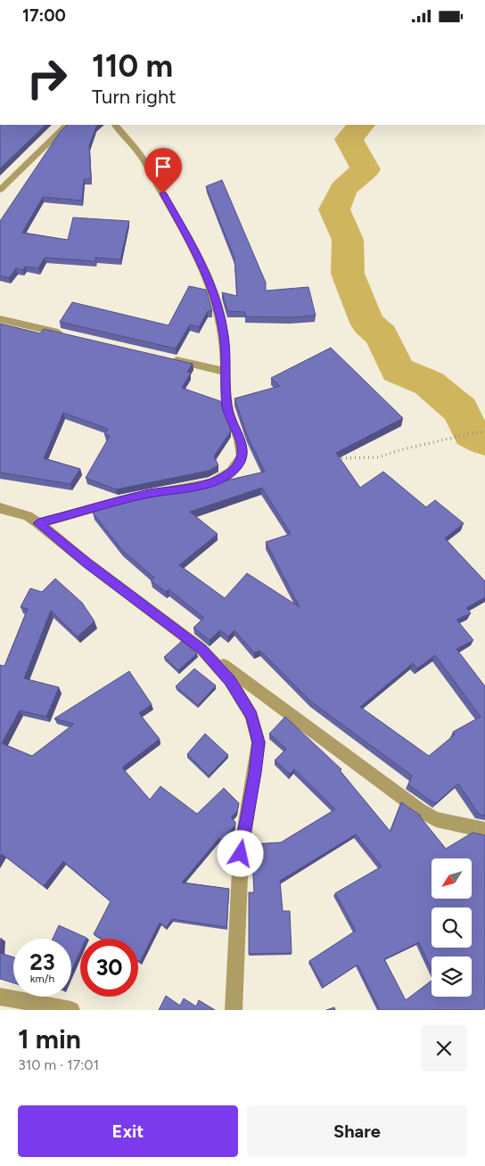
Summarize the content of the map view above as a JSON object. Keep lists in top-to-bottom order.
{
  "north": "bottom left",
  "page": {
    "status": "17:00",
    "turn": ["110 m", "Turn right"],
    "speed": "23 km/h",
    "limit": "30",
    "heading": ["1 min", "310 m · 17:01"],
    "buttons": ["Exit", "Share"]
  }
}
